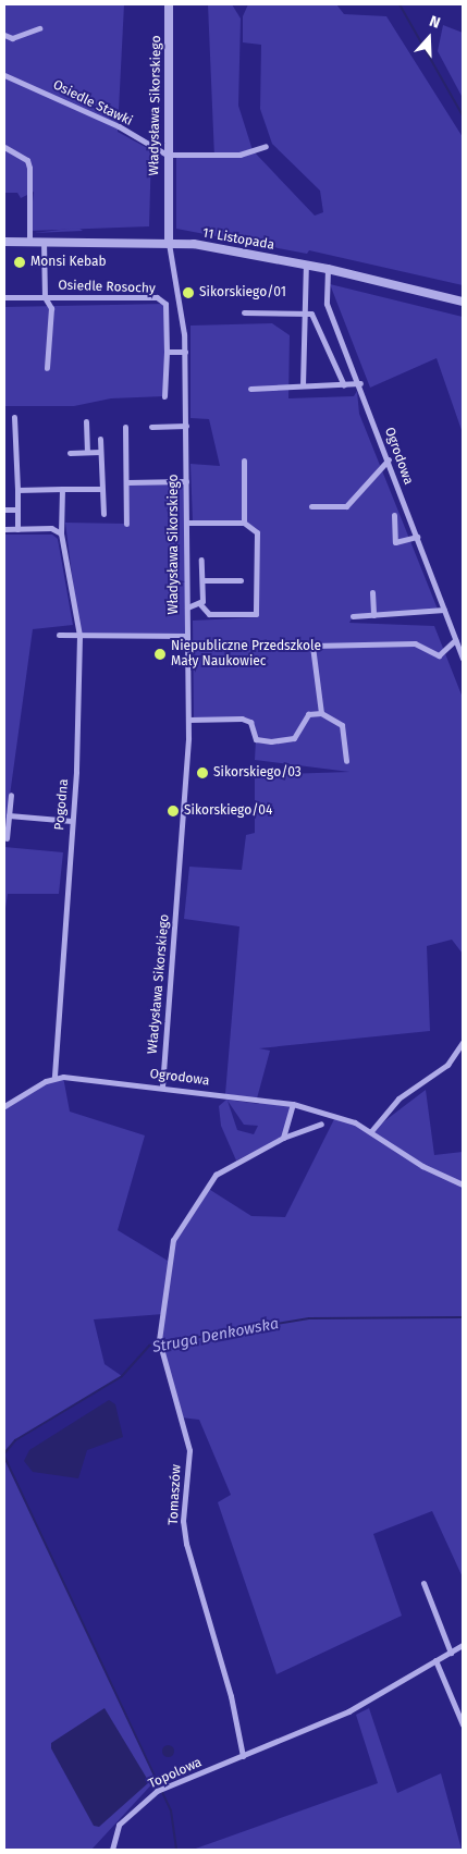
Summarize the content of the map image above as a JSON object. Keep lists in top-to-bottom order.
{
  "streets": {
    "street": [
      "Osiedle Stawki",
      "Władysława Sikorskiego",
      "11 Listopada",
      "Osiedle Rosochy",
      "Ogrodowa",
      "Pogodna",
      "Tomaszów",
      "Topolowa"
    ]
  },
  "crossings": [
    ["Osiedle Stawki", "Władysława Sikorskiego"],
    ["Władysława Sikorskiego", "11 Listopada"],
    ["Władysława Sikorskiego", "Ogrodowa"],
    ["11 Listopada", "Osiedle Rosochy"],
    ["11 Listopada", "Ogrodowa"],
    ["Ogrodowa", "Pogodna"],
    ["Tomaszów", "Topolowa"]
  ],
  "water": ["Struga Denkowska"],
  "places": [
    "Monsi Kebab",
    "Sikorskiego/01",
    "Niepubliczne Przedszkole Mały Naukowiec",
    "Sikorskiego/03",
    "Sikorskiego/04"
  ],
  "north": "top"
}
